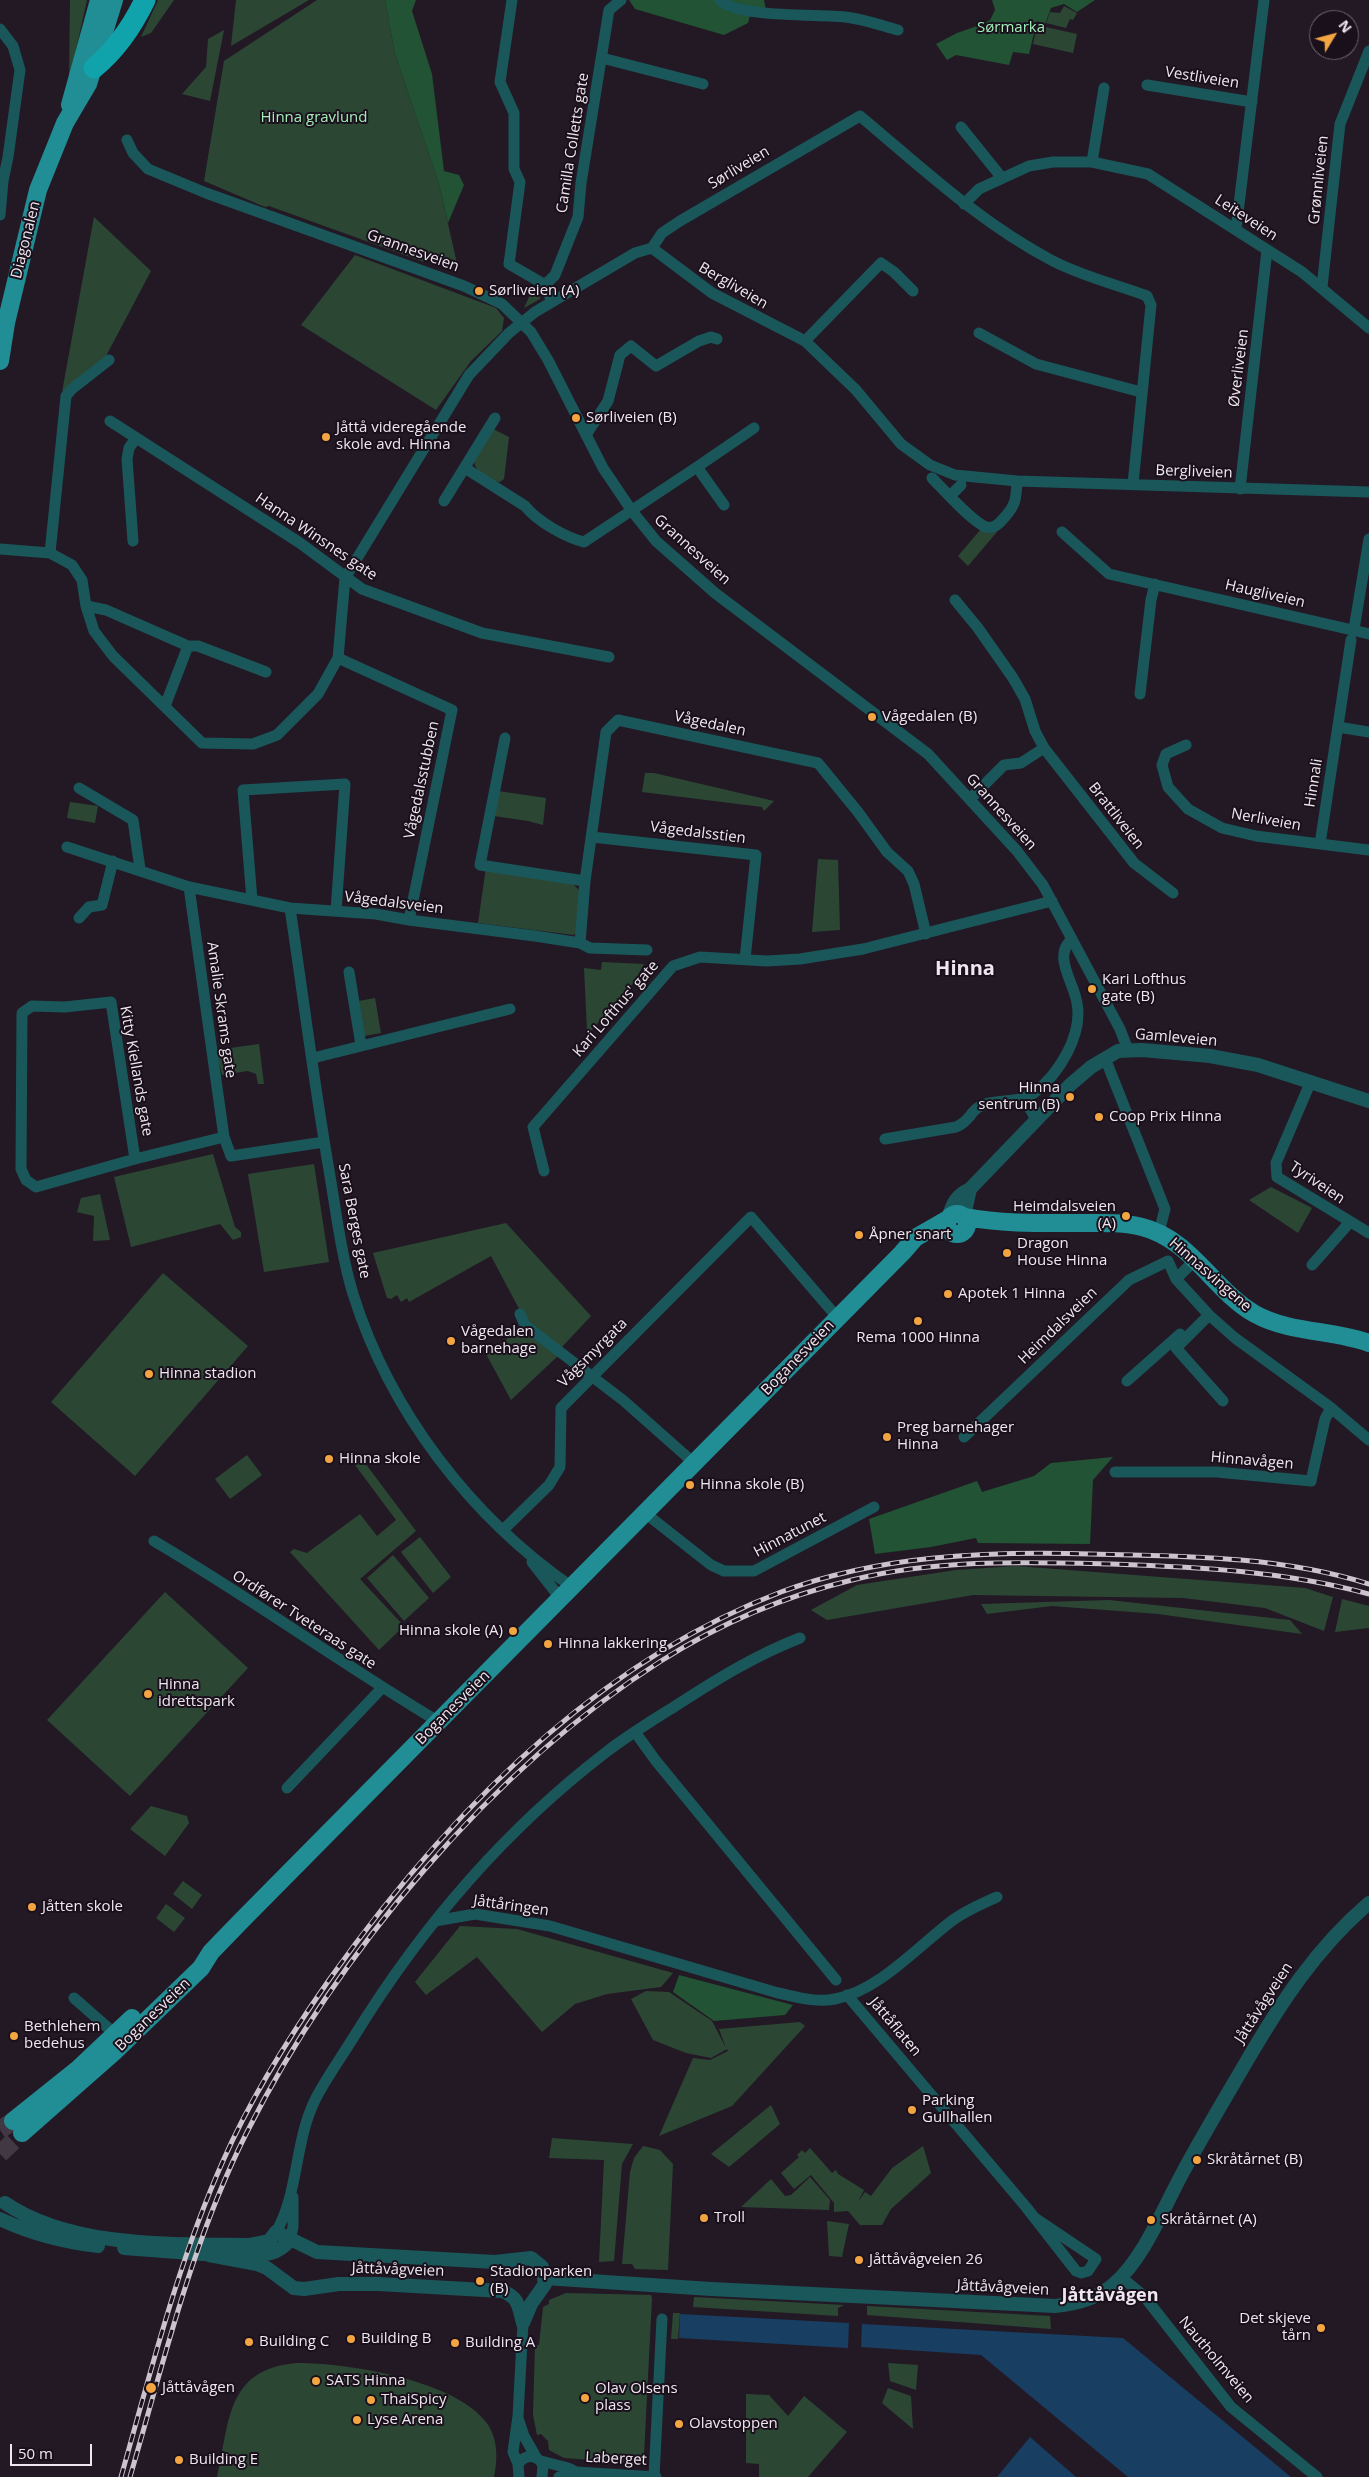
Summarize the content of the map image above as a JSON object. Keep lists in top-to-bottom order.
{
  "streets": {
    "main road": ["Diagonalen", "Hinnasvingene", "Boganesveien"],
    "street": [
      "Vestliveien",
      "Camilla Colletts gate",
      "Sørliveien",
      "Grønnliveien",
      "Leiteveien",
      "Grannesveien",
      "Bergliveien",
      "Øverliveien",
      "Hanna Winsnes gate",
      "Haugliveien",
      "Vågedalen",
      "Vågedalsstubben",
      "Hinnali",
      "Brattliveien",
      "Nerliveien",
      "Vågedalsstien",
      "Vågedalsveien",
      "Kari Lofthus' gate",
      "Amalie Skrams gate",
      "Gamleveien",
      "Kitty Kiellands gate",
      "Tyriveien",
      "Sara Berges gate",
      "Heimdalsveien",
      "Vågsmyrgata",
      "Hinnavågen",
      "Hinnatunet",
      "Ordfører Tveteraas gate",
      "Jåttåringen",
      "Jåttåvågveien",
      "Jåttåflaten",
      "Nautholmveien",
      "Laberget"
    ]
  },
  "crossings": [
    ["Vestliveien", "Leiteveien"],
    ["Sørliveien", "Leiteveien"],
    ["Sørliveien", "Grannesveien"],
    ["Sørliveien", "Bergliveien"],
    ["Sørliveien", "Hanna Winsnes gate"],
    ["Grønnliveien", "Leiteveien"],
    ["Leiteveien", "Øverliveien"],
    ["Grannesveien", "Kari Lofthus' gate"],
    ["Grannesveien", "Gamleveien"],
    ["Bergliveien", "Øverliveien"],
    ["Haugliveien", "Hinnali"],
    ["Vågedalen", "Vågedalsstien"],
    ["Vågedalen", "Vågedalsveien"],
    ["Vågedalen", "Kari Lofthus' gate"],
    ["Vågedalsstubben", "Vågedalsveien"],
    ["Hinnali", "Nerliveien"],
    ["Vågedalsstien", "Kari Lofthus' gate"],
    ["Vågedalsveien", "Amalie Skrams gate"],
    ["Vågedalsveien", "Sara Berges gate"],
    ["Amalie Skrams gate", "Kitty Kiellands gate"],
    ["Gamleveien", "Tyriveien"],
    ["Gamleveien", "Hinnasvingene"],
    ["Gamleveien", "Boganesveien"],
    ["Sara Berges gate", "Vågsmyrgata"],
    ["Sara Berges gate", "Boganesveien"],
    ["Hinnasvingene", "Boganesveien"],
    ["Vågsmyrgata", "Boganesveien"],
    ["Boganesveien", "Hinnatunet"],
    ["Boganesveien", "Ordfører Tveteraas gate"],
    ["Jåttåringen", "Jåttåflaten"],
    ["Jåttåvågveien", "Nautholmveien"]
  ],
  "districts": ["Hinna", "Jåttåvågen"],
  "parks": ["Sørmarka", "Hinna gravlund"],
  "places": [
    "Sørliveien (A)",
    "Sørliveien (B)",
    "Jåttå videregående skole avd. Hinna",
    "Vågedalen (B)",
    "Kari Lofthus gate (B)",
    "Hinna sentrum (B)",
    "Coop Prix Hinna",
    "Heimdalsveien (A)",
    "Åpner snart",
    "Dragon House Hinna",
    "Apotek 1 Hinna",
    "Rema 1000 Hinna",
    "Vågedalen barnehage",
    "Hinna stadion",
    "Preg barnehager Hinna",
    "Hinna skole",
    "Hinna skole (B)",
    "Hinna skole (A)",
    "Hinna lakkering",
    "Hinna idrettspark",
    "Jåtten skole",
    "Bethlehem bedehus",
    "Parking Gullhallen",
    "Skråtårnet (B)",
    "Troll",
    "Skråtårnet (A)",
    "Jåttåvågveien 26",
    "Stadionparken (B)",
    "Det skjeve tårn",
    "Building B",
    "Building C",
    "Building A",
    "SATS Hinna",
    "Jåttåvågen",
    "Olav Olsens plass",
    "ThaiSpicy",
    "Lyse Arena",
    "Olavstoppen",
    "Building E"
  ],
  "scale_bar": "50 m",
  "north": "top right"
}
